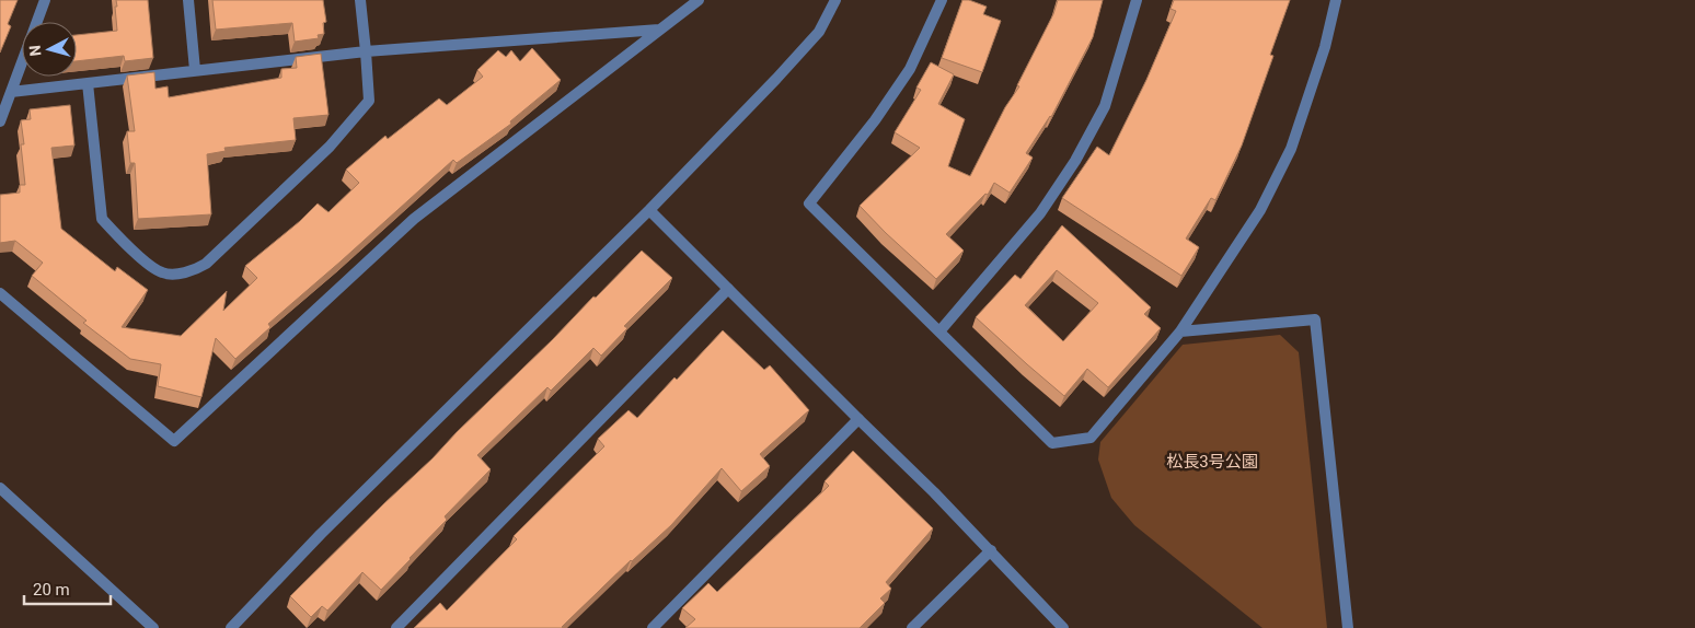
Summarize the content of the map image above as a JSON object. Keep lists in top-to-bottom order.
{
  "parks": ["松長3号公園"],
  "scale_bar": "20 m",
  "north": "left"
}
